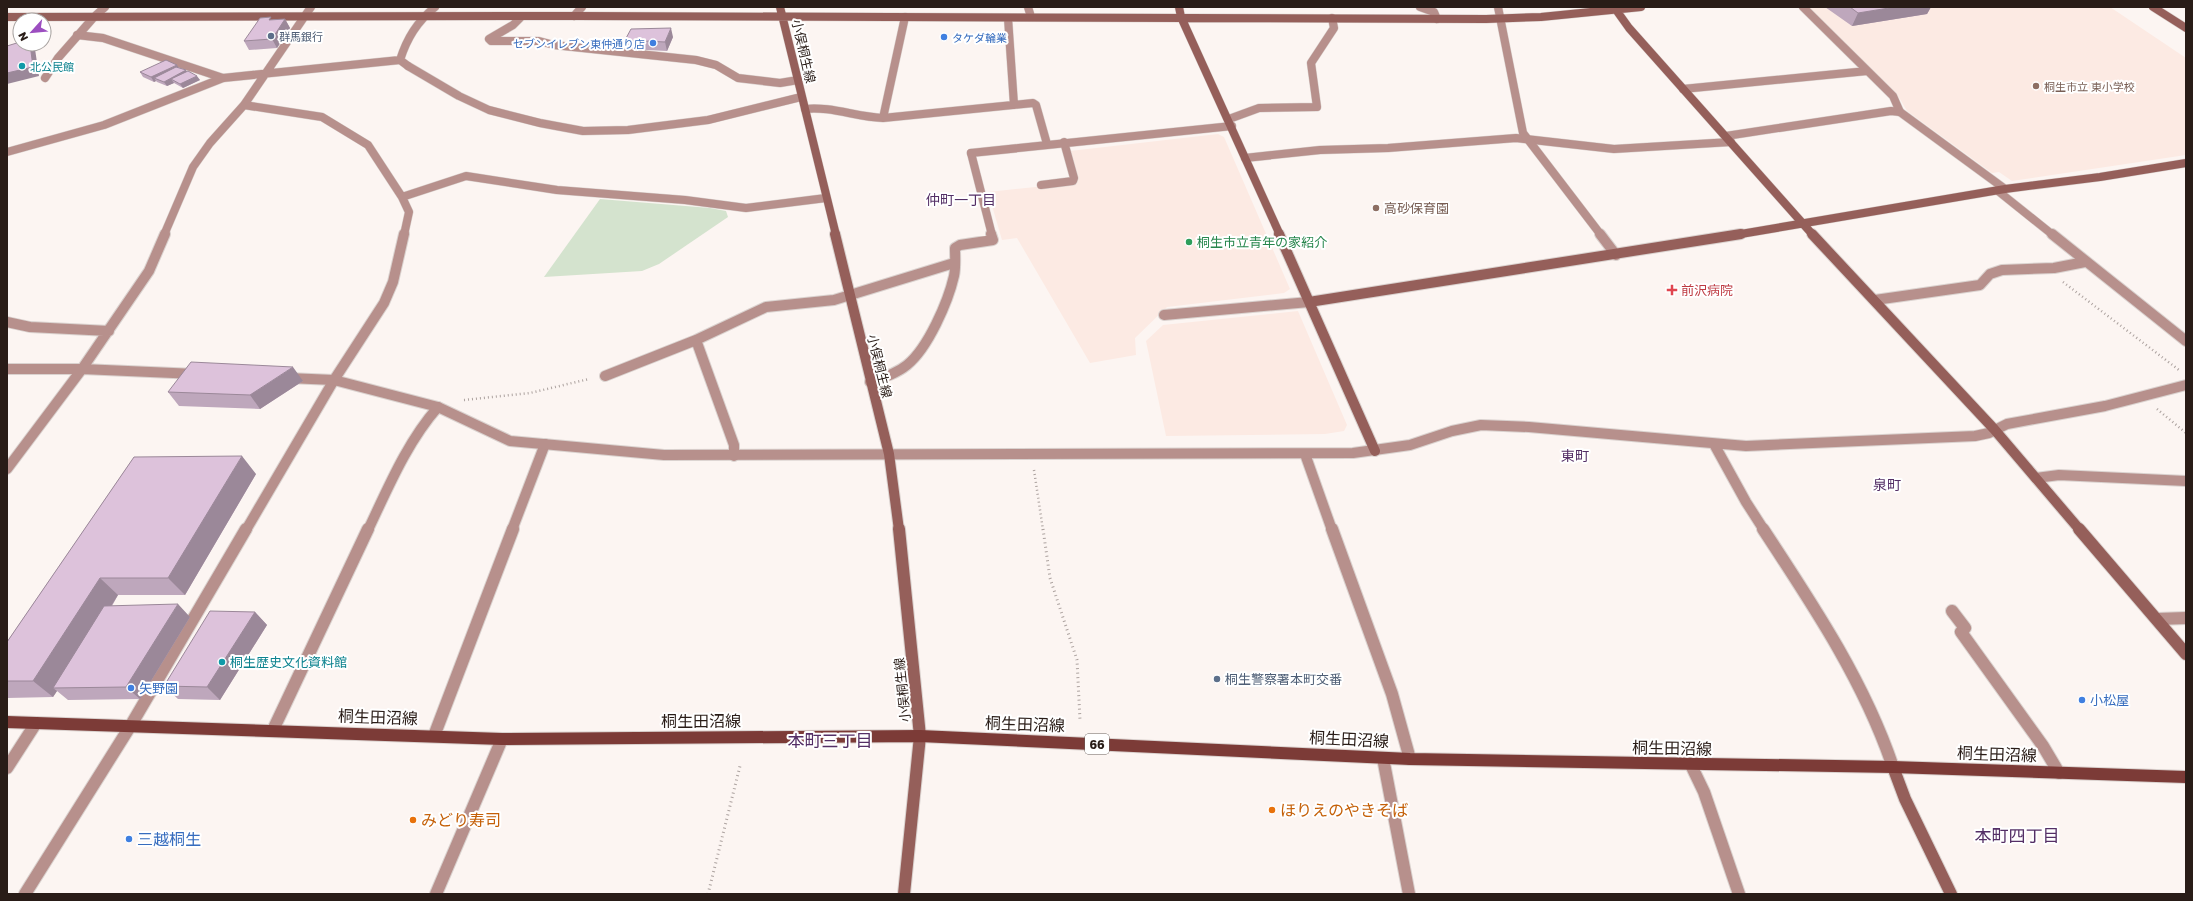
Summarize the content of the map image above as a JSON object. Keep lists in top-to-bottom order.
{
  "streets": {
    "main road": ["桐生田沼線", "66"],
    "street": ["小俣桐生線"]
  },
  "crossings": [
    ["小俣桐生線", "桐生田沼線"]
  ],
  "districts": [
    "仲町一丁目",
    "東町",
    "泉町",
    "本町三丁目",
    "本町四丁目"
  ],
  "places": {
    "other": [
      "群馬銀行",
      "タケダ輪業",
      "セブンイレブン東仲通り店",
      "北公民館",
      "桐生市立 東小学校",
      "高砂保育園",
      "桐生市立青年の家紹介",
      "桐生歴史文化資料館",
      "桐生警察署本町交番",
      "矢野園",
      "小松屋",
      "ほりえのやきそば",
      "みどり寿司",
      "三越桐生"
    ],
    "health": ["前沢病院"]
  },
  "north": "bottom left"
}
